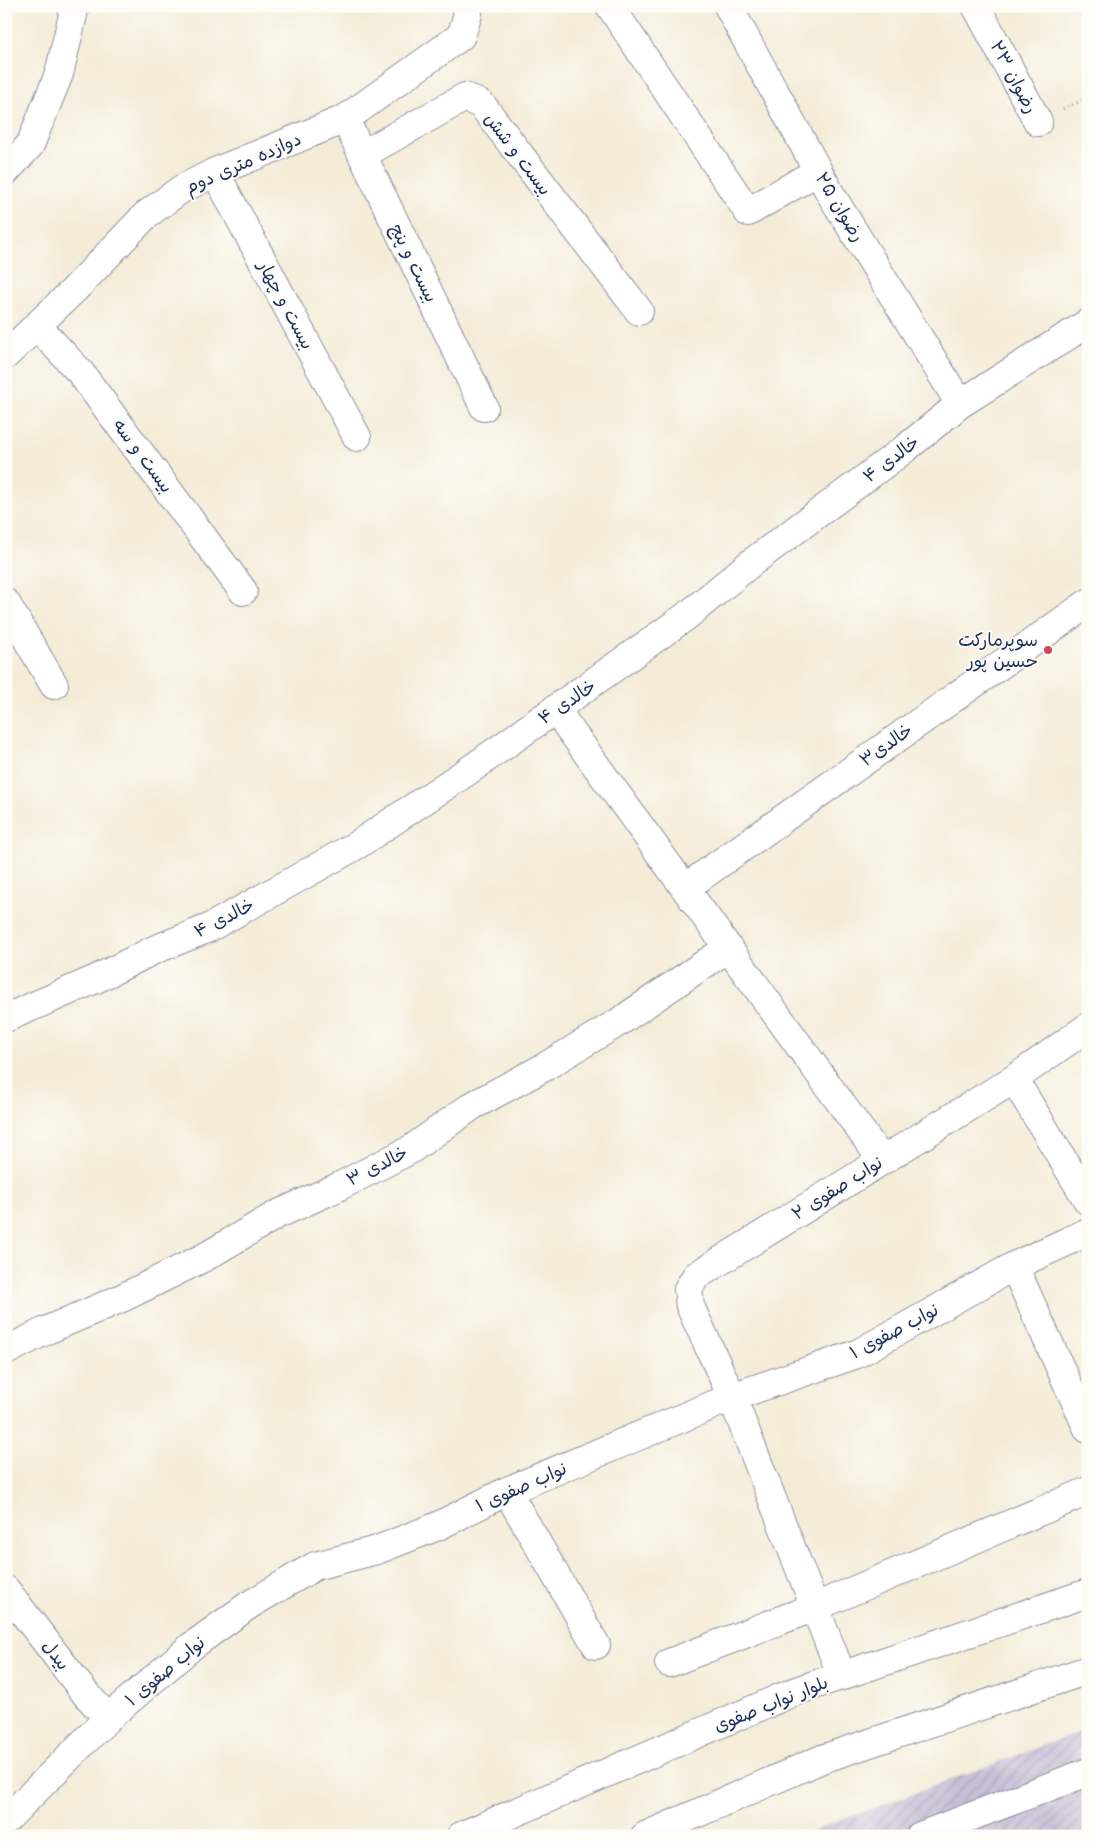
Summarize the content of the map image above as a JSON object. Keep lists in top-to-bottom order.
{
  "streets": {
    "street": [
      "رضوان ۲۳",
      "بیست و شش",
      "دوازده متری دوم",
      "رضوان ۲۵",
      "بیست و پنج",
      "بیست و چهار",
      "بیست و سه",
      "خالدی ۴",
      "خالدی۳",
      "خالدی ۳",
      "نواب صفوی ۲",
      "نواب صفوی ۱",
      "بیدل",
      "بلوار نواب صفوی"
    ]
  },
  "crossings": [
    ["بیست و شش", "بیست و پنج"],
    ["دوازده متری دوم", "بیست و پنج"],
    ["دوازده متری دوم", "بیست و چهار"],
    ["دوازده متری دوم", "بیست و سه"],
    ["رضوان ۲۵", "خالدی ۴"],
    ["نواب صفوی ۲", "نواب صفوی ۱"],
    ["نواب صفوی ۲", "بلوار نواب صفوی"],
    ["نواب صفوی ۱", "بیدل"]
  ],
  "places": ["سوپرمارکت حسین پور"]
}
